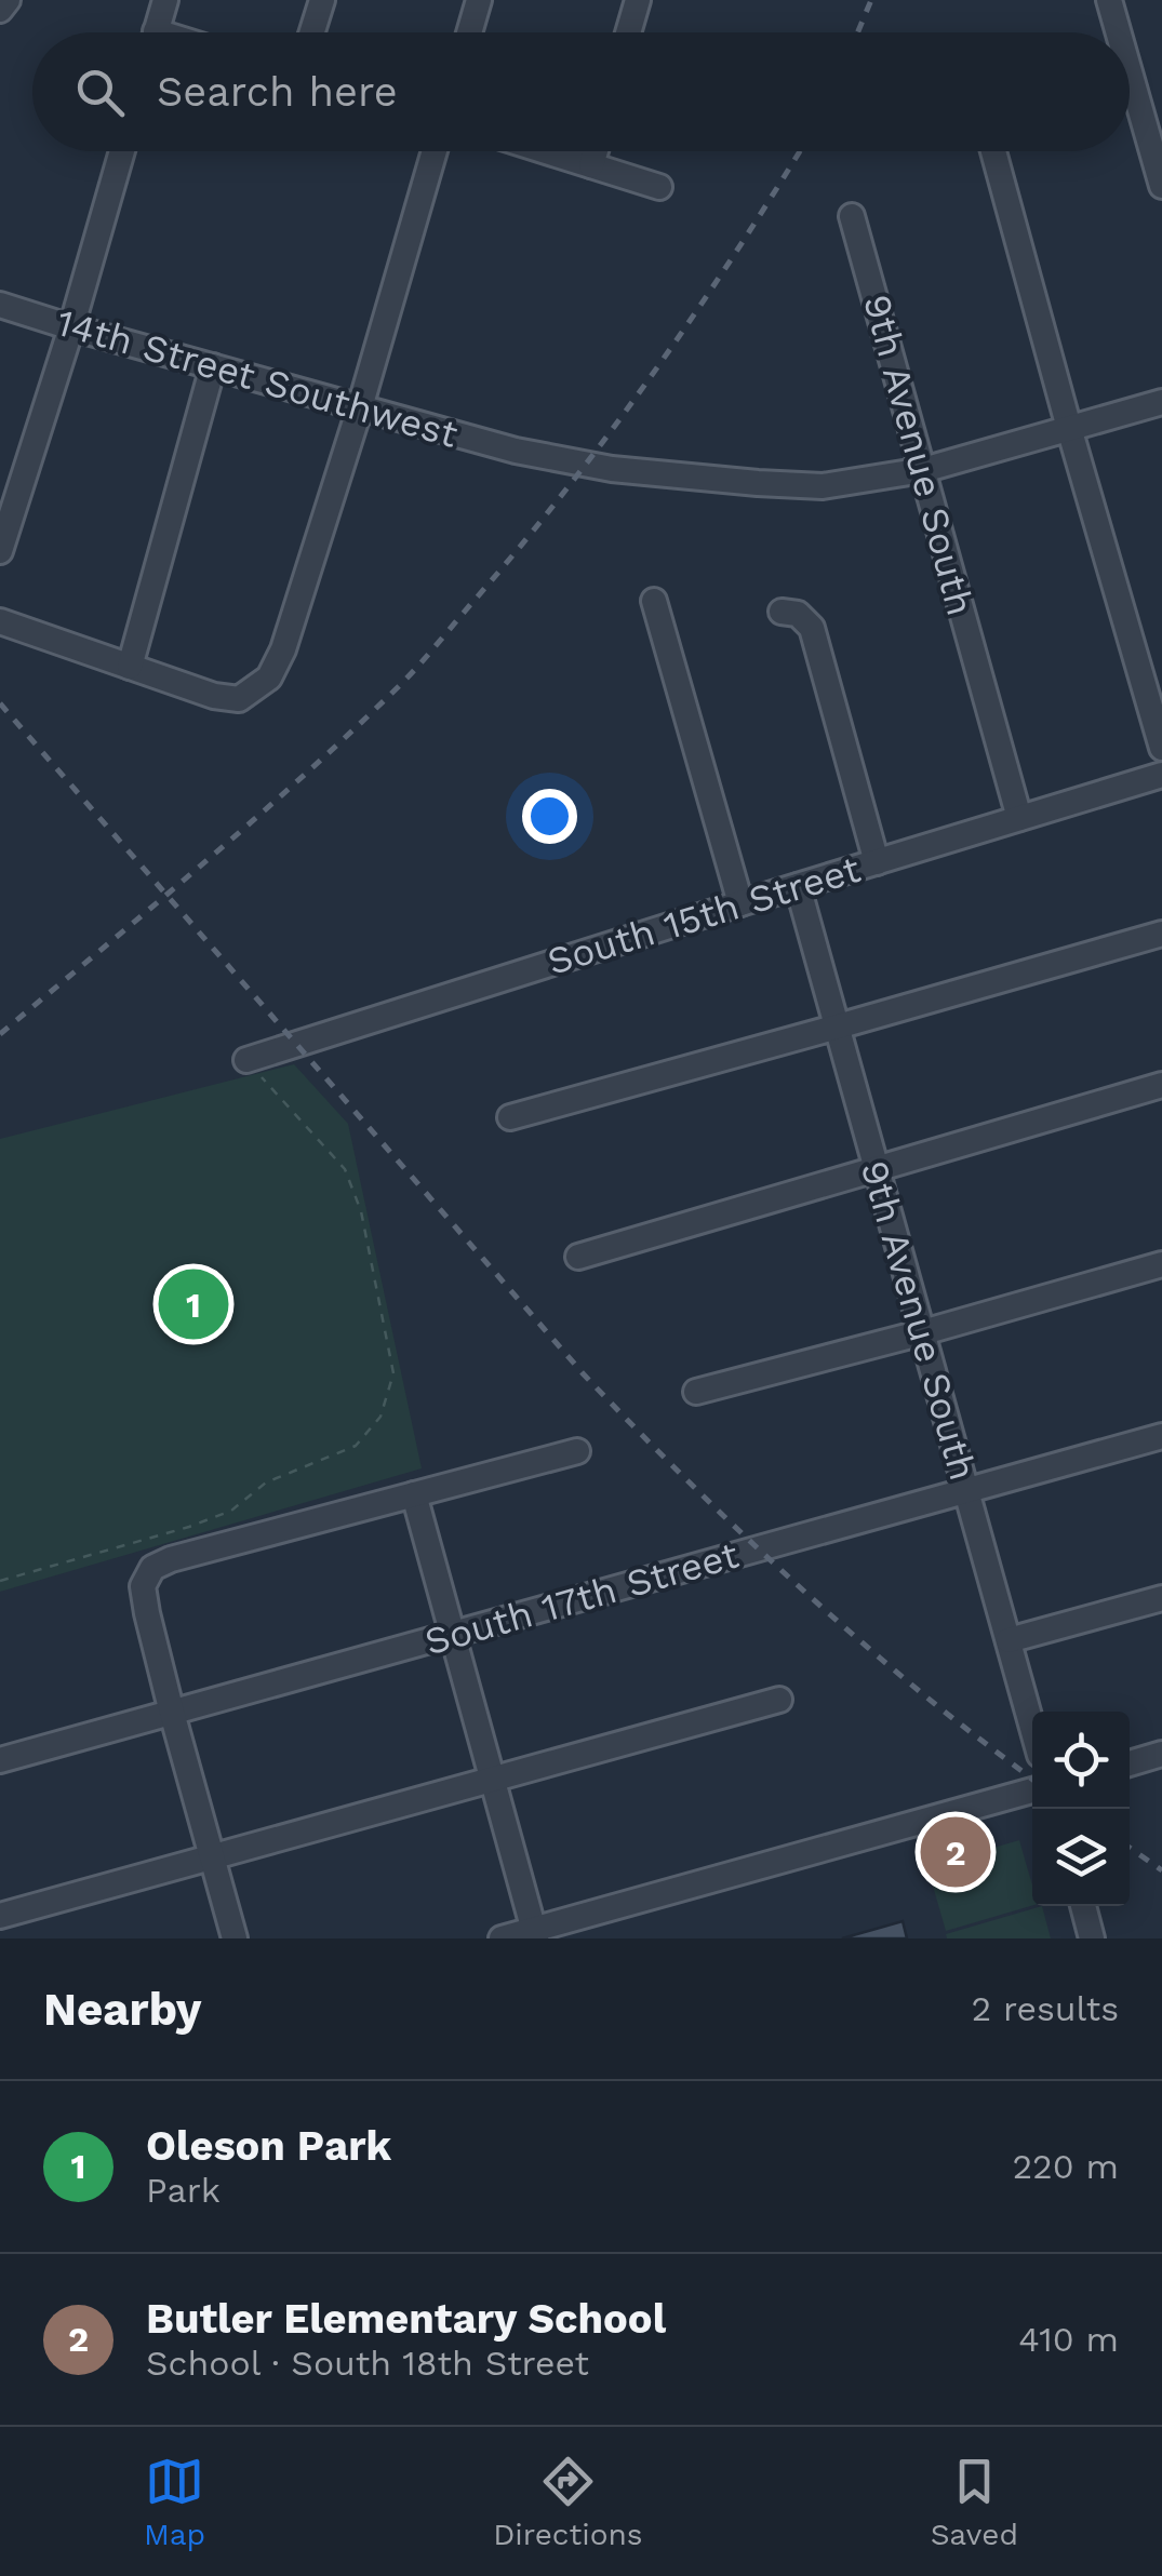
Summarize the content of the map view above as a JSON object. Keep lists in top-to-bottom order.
{
  "streets": {
    "street": [
      "14th Street Southwest",
      "9th Avenue South",
      "South 15th Street",
      "South 17th Street"
    ]
  },
  "crossings": [
    ["14th Street Southwest", "9th Avenue South"],
    ["9th Avenue South", "South 15th Street"],
    ["9th Avenue South", "South 17th Street"]
  ],
  "page": {
    "search": "Search here",
    "pins": ["1", "2"],
    "heading": ["Nearby", "2 results"],
    "list": [
      {
        "mark": "1",
        "name": "Oleson Park",
        "note": "Park",
        "value": "220 m"
      },
      {
        "mark": "2",
        "name": "Butler Elementary School",
        "note": "School · South 18th Street",
        "value": "410 m"
      }
    ],
    "nav": ["Map", "Directions", "Saved"]
  }
}
